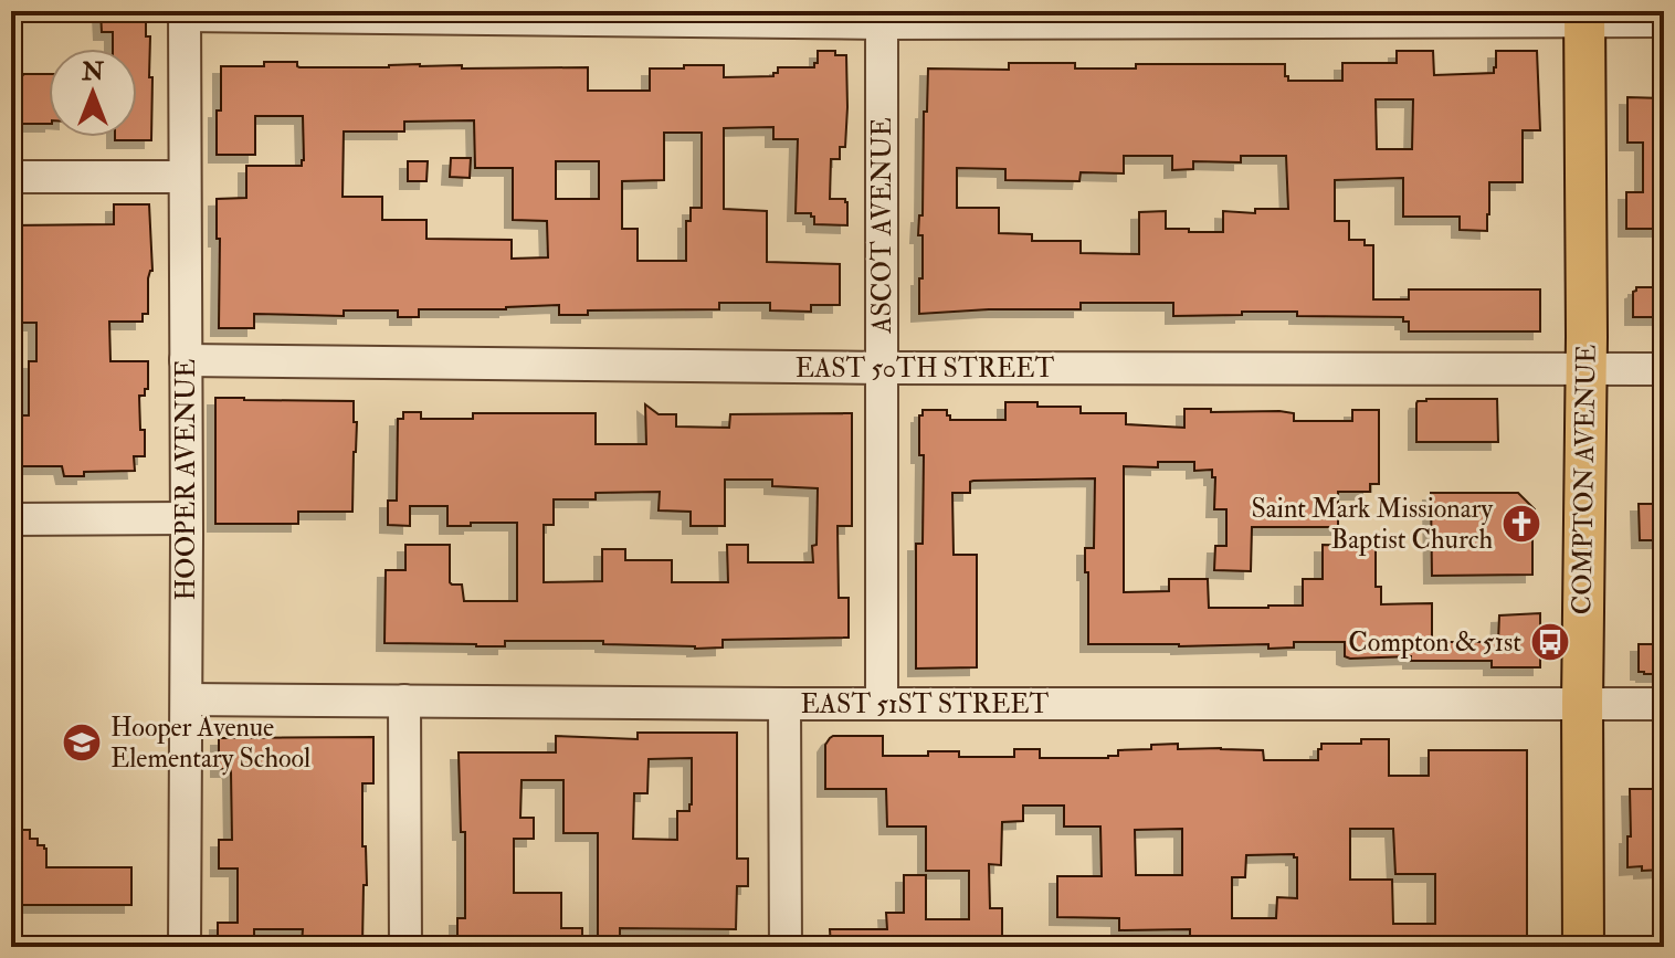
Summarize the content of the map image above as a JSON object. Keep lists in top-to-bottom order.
{
  "streets": {
    "main road": ["COMPTON AVENUE"],
    "street": [
      "ASCOT AVENUE",
      "EAST 50TH STREET",
      "HOOPER AVENUE",
      "EAST 51ST STREET"
    ]
  },
  "crossings": [
    ["ASCOT AVENUE", "EAST 50TH STREET"],
    ["ASCOT AVENUE", "EAST 51ST STREET"],
    ["EAST 50TH STREET", "HOOPER AVENUE"],
    ["EAST 50TH STREET", "COMPTON AVENUE"],
    ["HOOPER AVENUE", "EAST 51ST STREET"],
    ["COMPTON AVENUE", "EAST 51ST STREET"]
  ],
  "places": {
    "church": ["Saint Mark Missionary Baptist Church"],
    "bus stop": ["Compton & 51st"],
    "school or university": ["Hooper Avenue Elementary School"]
  },
  "north": "top"
}
